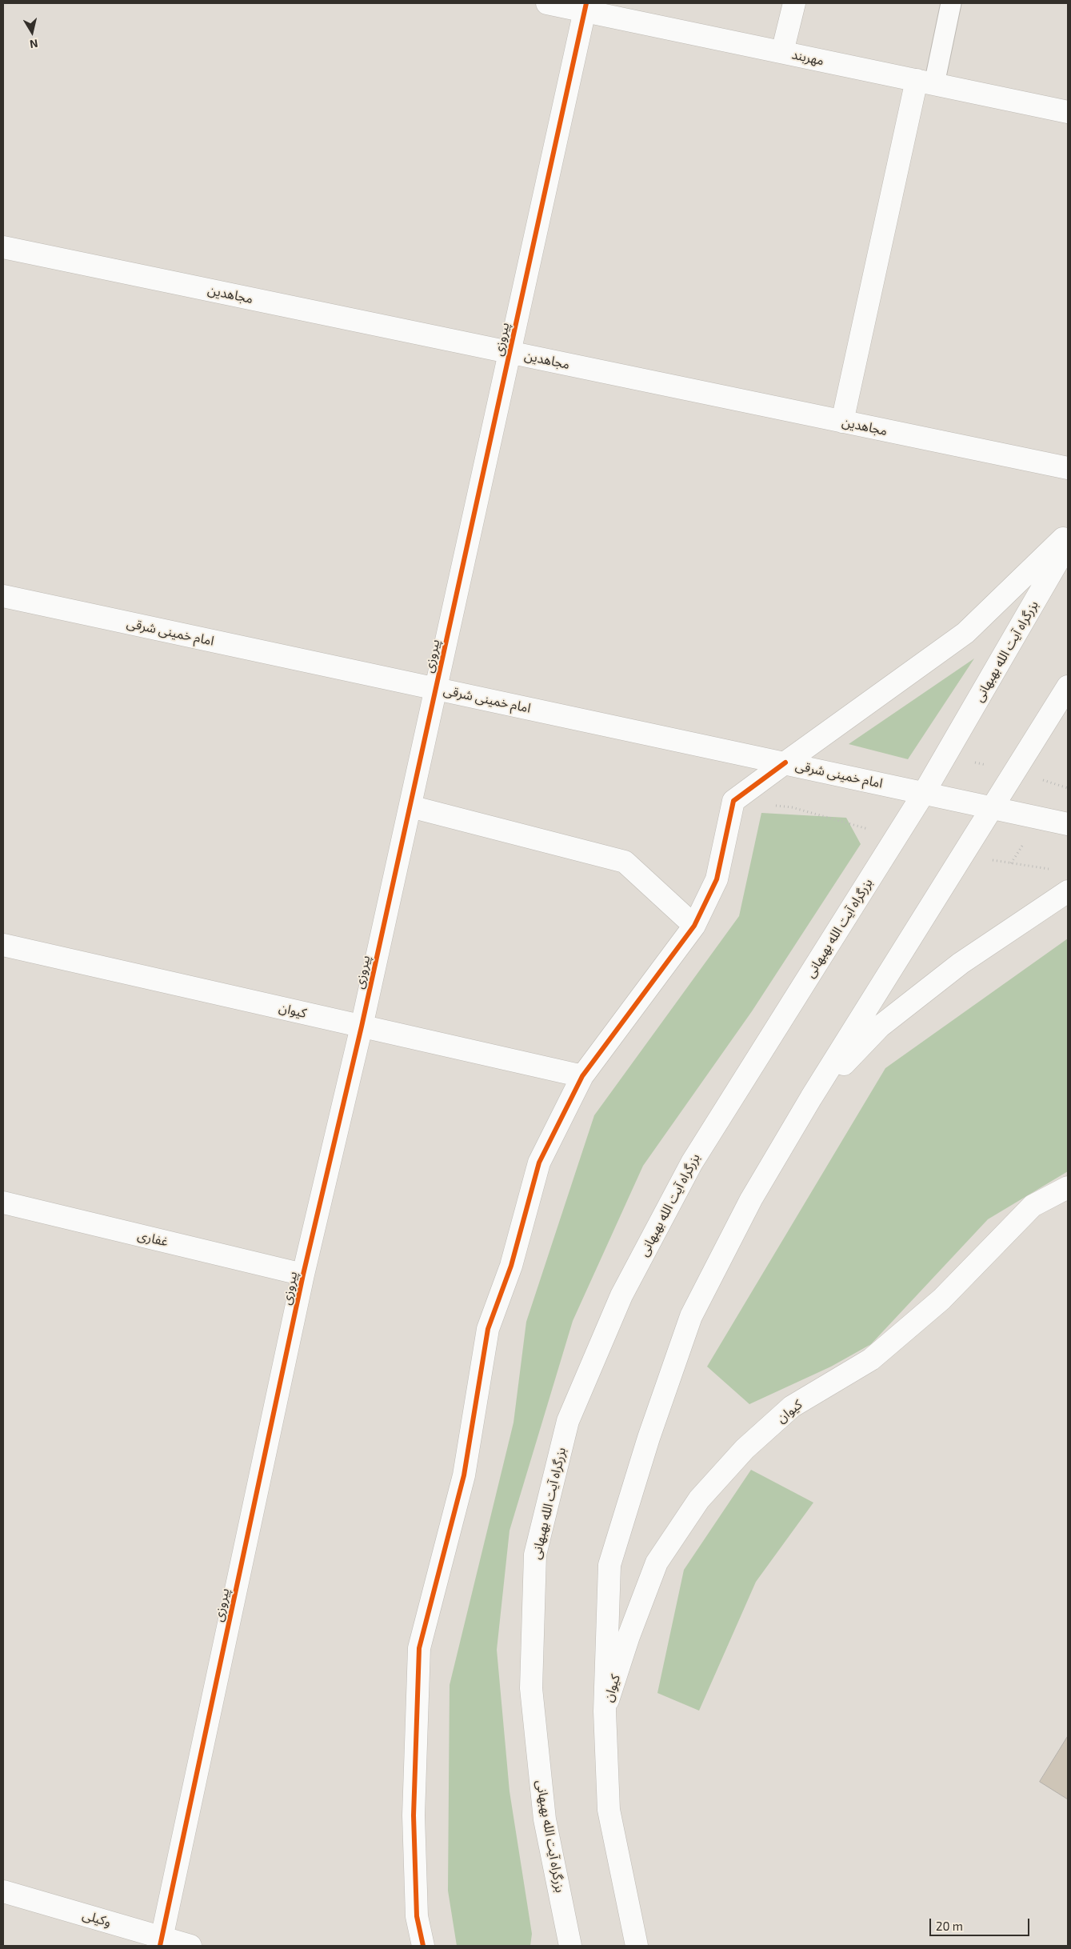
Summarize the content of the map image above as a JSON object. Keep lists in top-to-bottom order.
{
  "streets": {
    "main road": [
      "مهربند",
      "مجاهدین",
      "پیروزی",
      "امام خمینی شرقی",
      "بزرگراه آیت الله بهبهانی",
      "کیوان",
      "غفاری",
      "وکیلی"
    ]
  },
  "crossings": [
    ["مهربند", "پیروزی"],
    ["مجاهدین", "پیروزی"],
    ["پیروزی", "امام خمینی شرقی"],
    ["پیروزی", "کیوان"],
    ["پیروزی", "غفاری"],
    ["پیروزی", "وکیلی"],
    ["امام خمینی شرقی", "بزرگراه آیت الله بهبهانی"]
  ],
  "scale_bar": "20 m",
  "north": "bottom"
}
